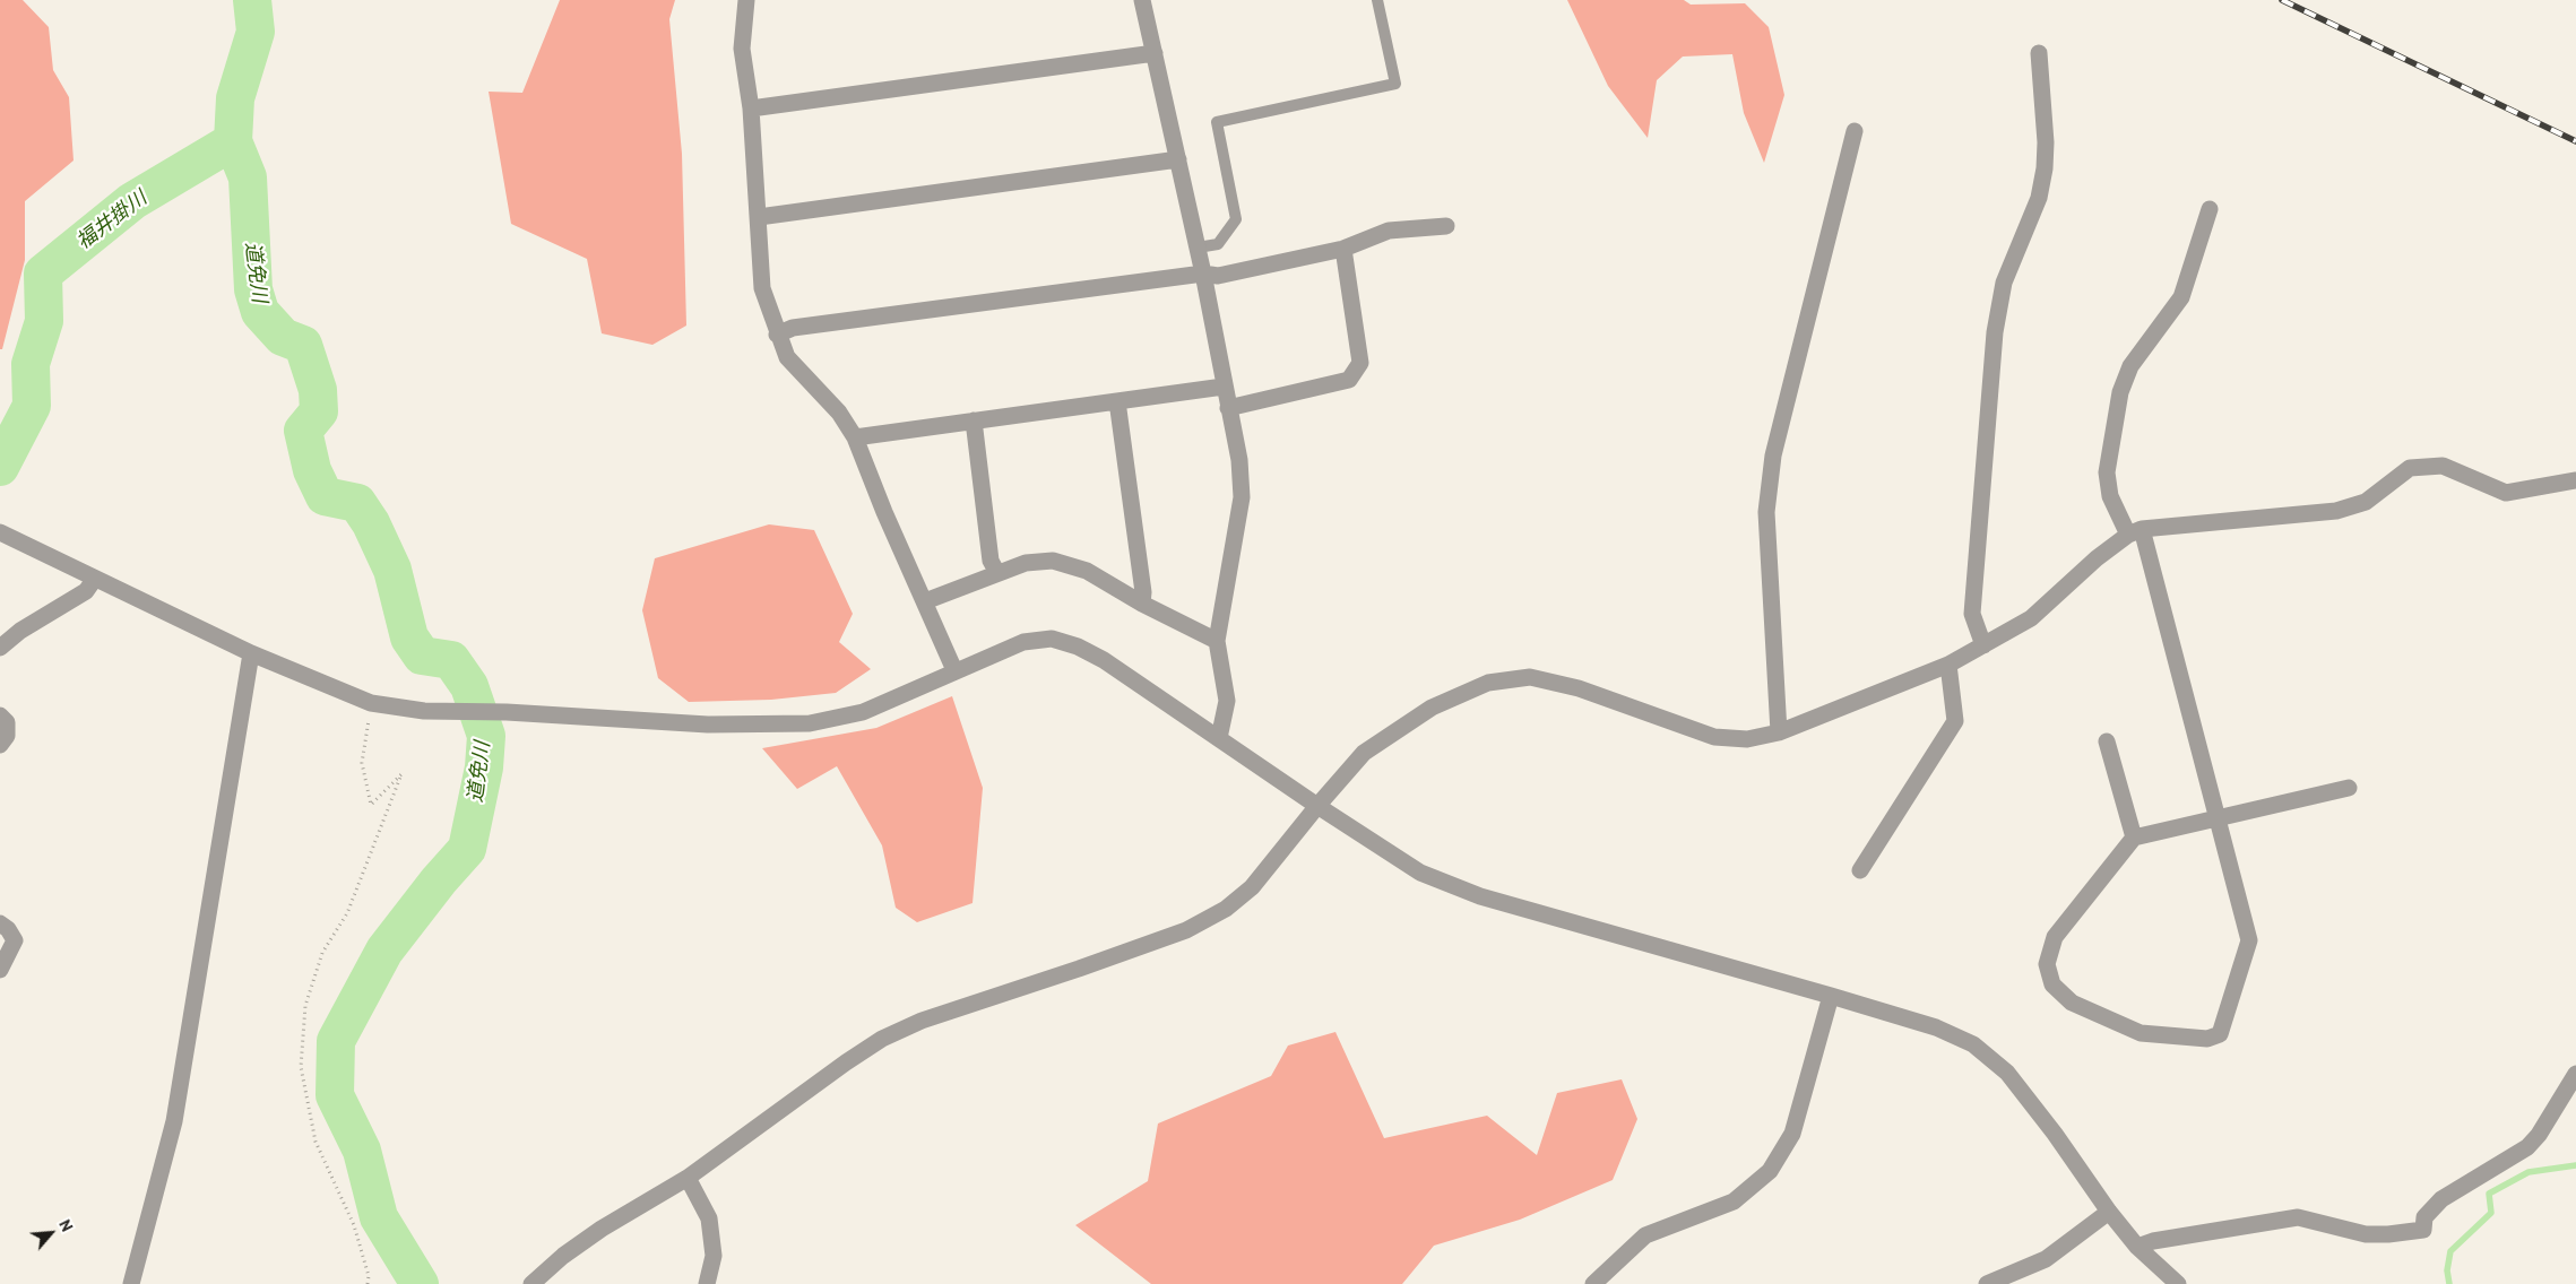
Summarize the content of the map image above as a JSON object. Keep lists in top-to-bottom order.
{
  "water": ["福井掛川", "道免川"],
  "north": "top right"
}
